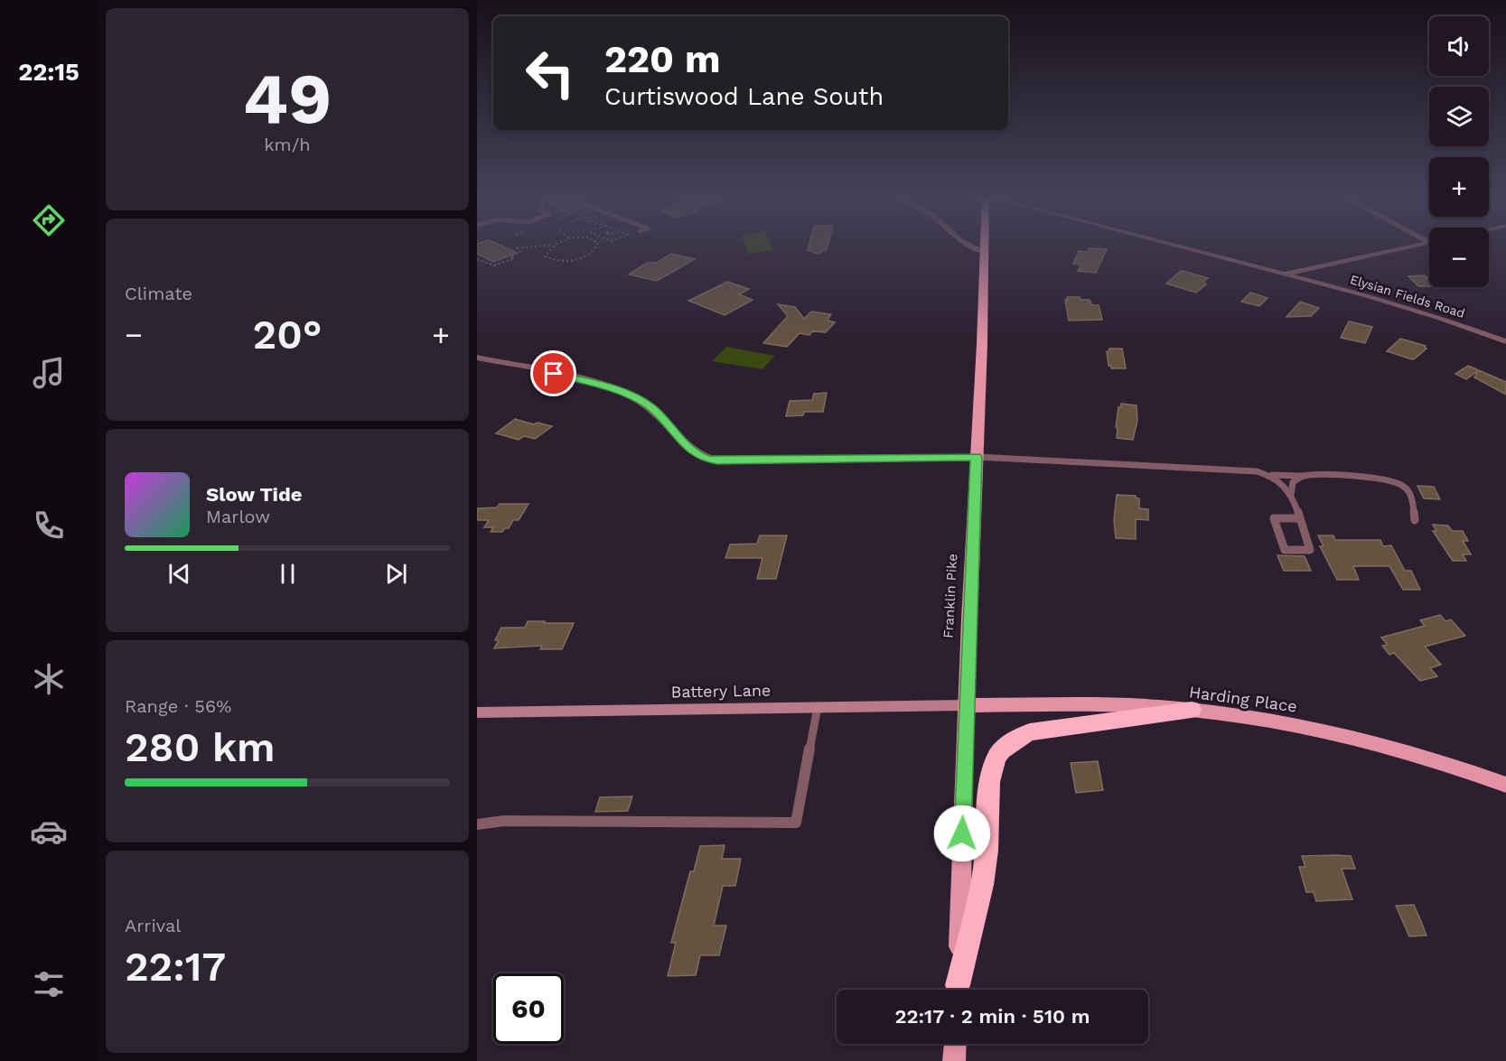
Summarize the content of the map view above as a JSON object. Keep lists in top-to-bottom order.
{
  "streets": {
    "main road": ["Franklin Pike", "Battery Lane", "Harding Place"],
    "street": ["Elysian Fields Road"]
  },
  "crossings": [
    ["Franklin Pike", "Battery Lane"],
    ["Franklin Pike", "Harding Place"],
    ["Battery Lane", "Harding Place"]
  ],
  "page": {
    "tabs": "22:15",
    "tile": [
      ["49", "km/h"],
      "Climate",
      ["Range · 56%", "280 km"],
      ["Arrival", "22:17"]
    ],
    "map_buttons": ["+", "−"],
    "turn": ["220 m", "Curtiswood Lane South"],
    "heat": ["−", "20°", "+"],
    "song": ["Slow Tide", "Marlow"],
    "limit": "60",
    "trip": "22:17 · 2 min · 510 m"
  }
}
